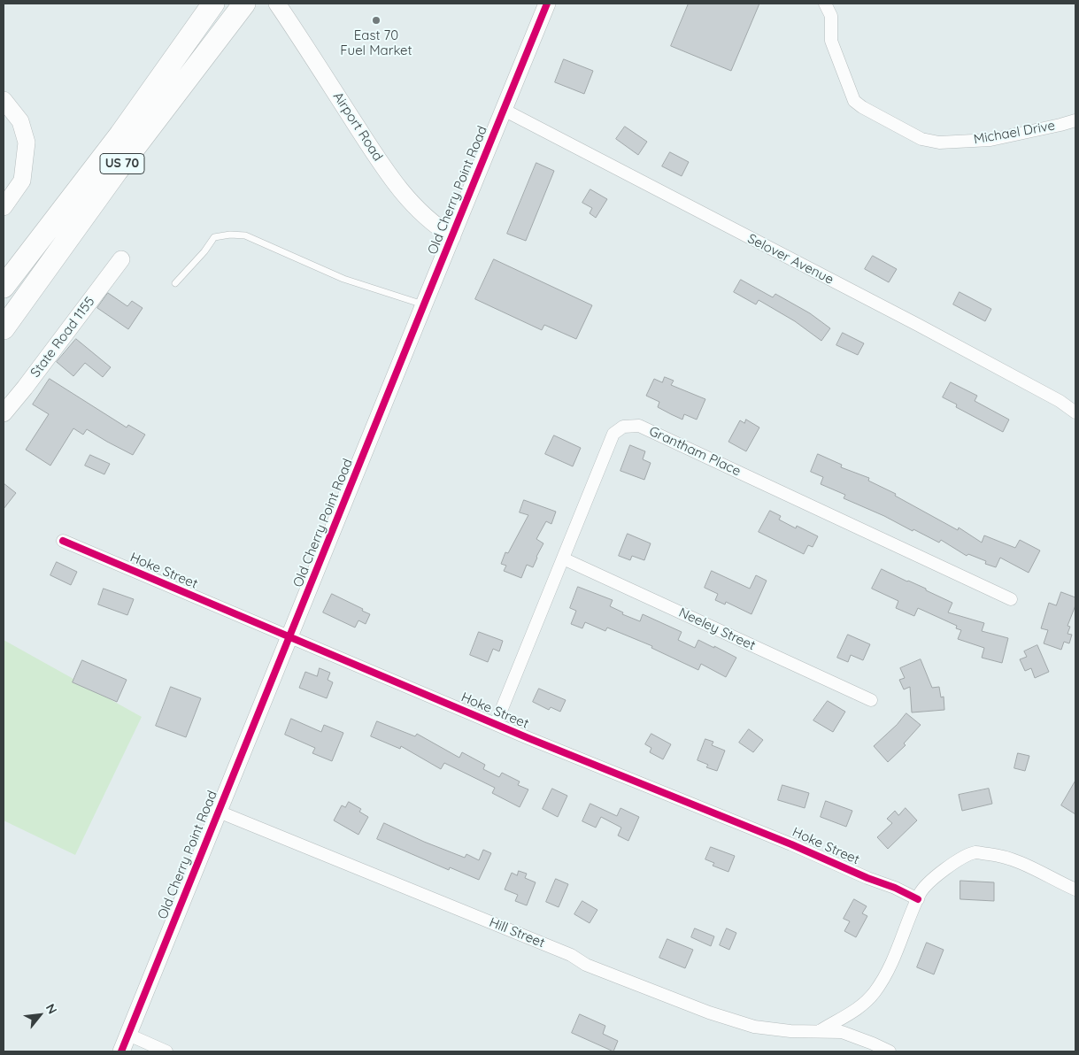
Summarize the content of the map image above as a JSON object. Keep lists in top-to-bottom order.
{
  "streets": {
    "highway": ["US 70"],
    "street": [
      "Airport Road",
      "Michael Drive",
      "Old Cherry Point Road",
      "Selover Avenue",
      "State Road 1155",
      "Grantham Place",
      "Hoke Street",
      "Neeley Street",
      "Hill Street"
    ]
  },
  "crossings": [
    ["Airport Road", "Old Cherry Point Road"],
    ["Old Cherry Point Road", "Selover Avenue"],
    ["Old Cherry Point Road", "Hoke Street"],
    ["Old Cherry Point Road", "Hill Street"],
    ["Grantham Place", "Hoke Street"],
    ["Grantham Place", "Neeley Street"]
  ],
  "places": ["East 70 Fuel Market"],
  "north": "top right"
}
